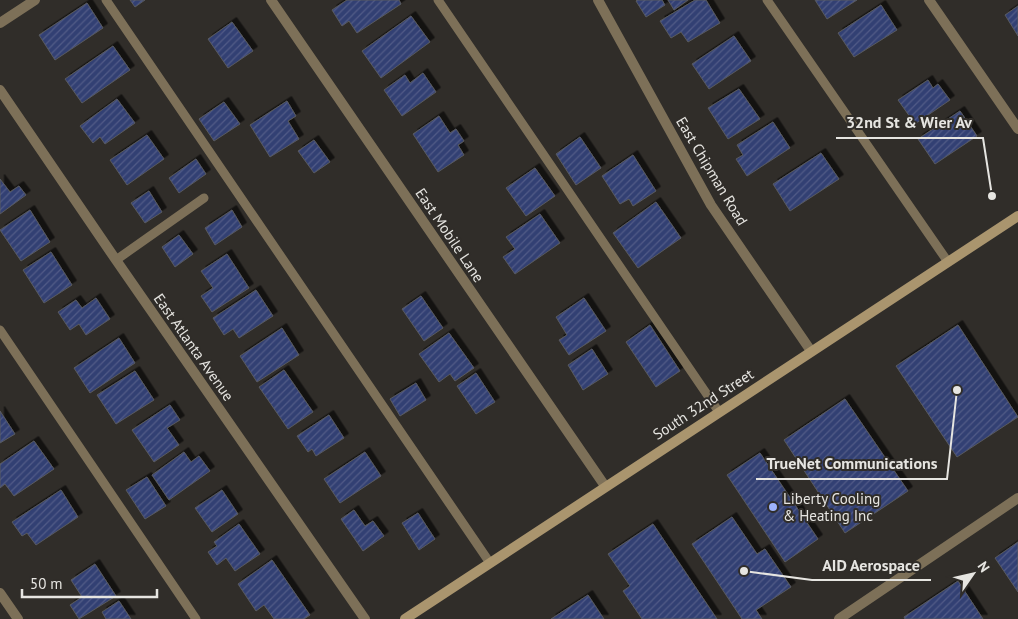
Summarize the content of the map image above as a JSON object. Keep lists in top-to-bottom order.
{
  "streets": {
    "main road": ["South 32nd Street"],
    "street": ["East Chipman Road", "East Mobile Lane", "East Atlanta Avenue"]
  },
  "crossings": [
    ["East Chipman Road", "South 32nd Street"],
    ["East Mobile Lane", "South 32nd Street"]
  ],
  "places": [
    "32nd St & Wier Av",
    "TrueNet Communications",
    "Liberty Cooling & Heating Inc",
    "AID Aerospace"
  ],
  "scale_bar": "50 m",
  "north": "top right"
}
